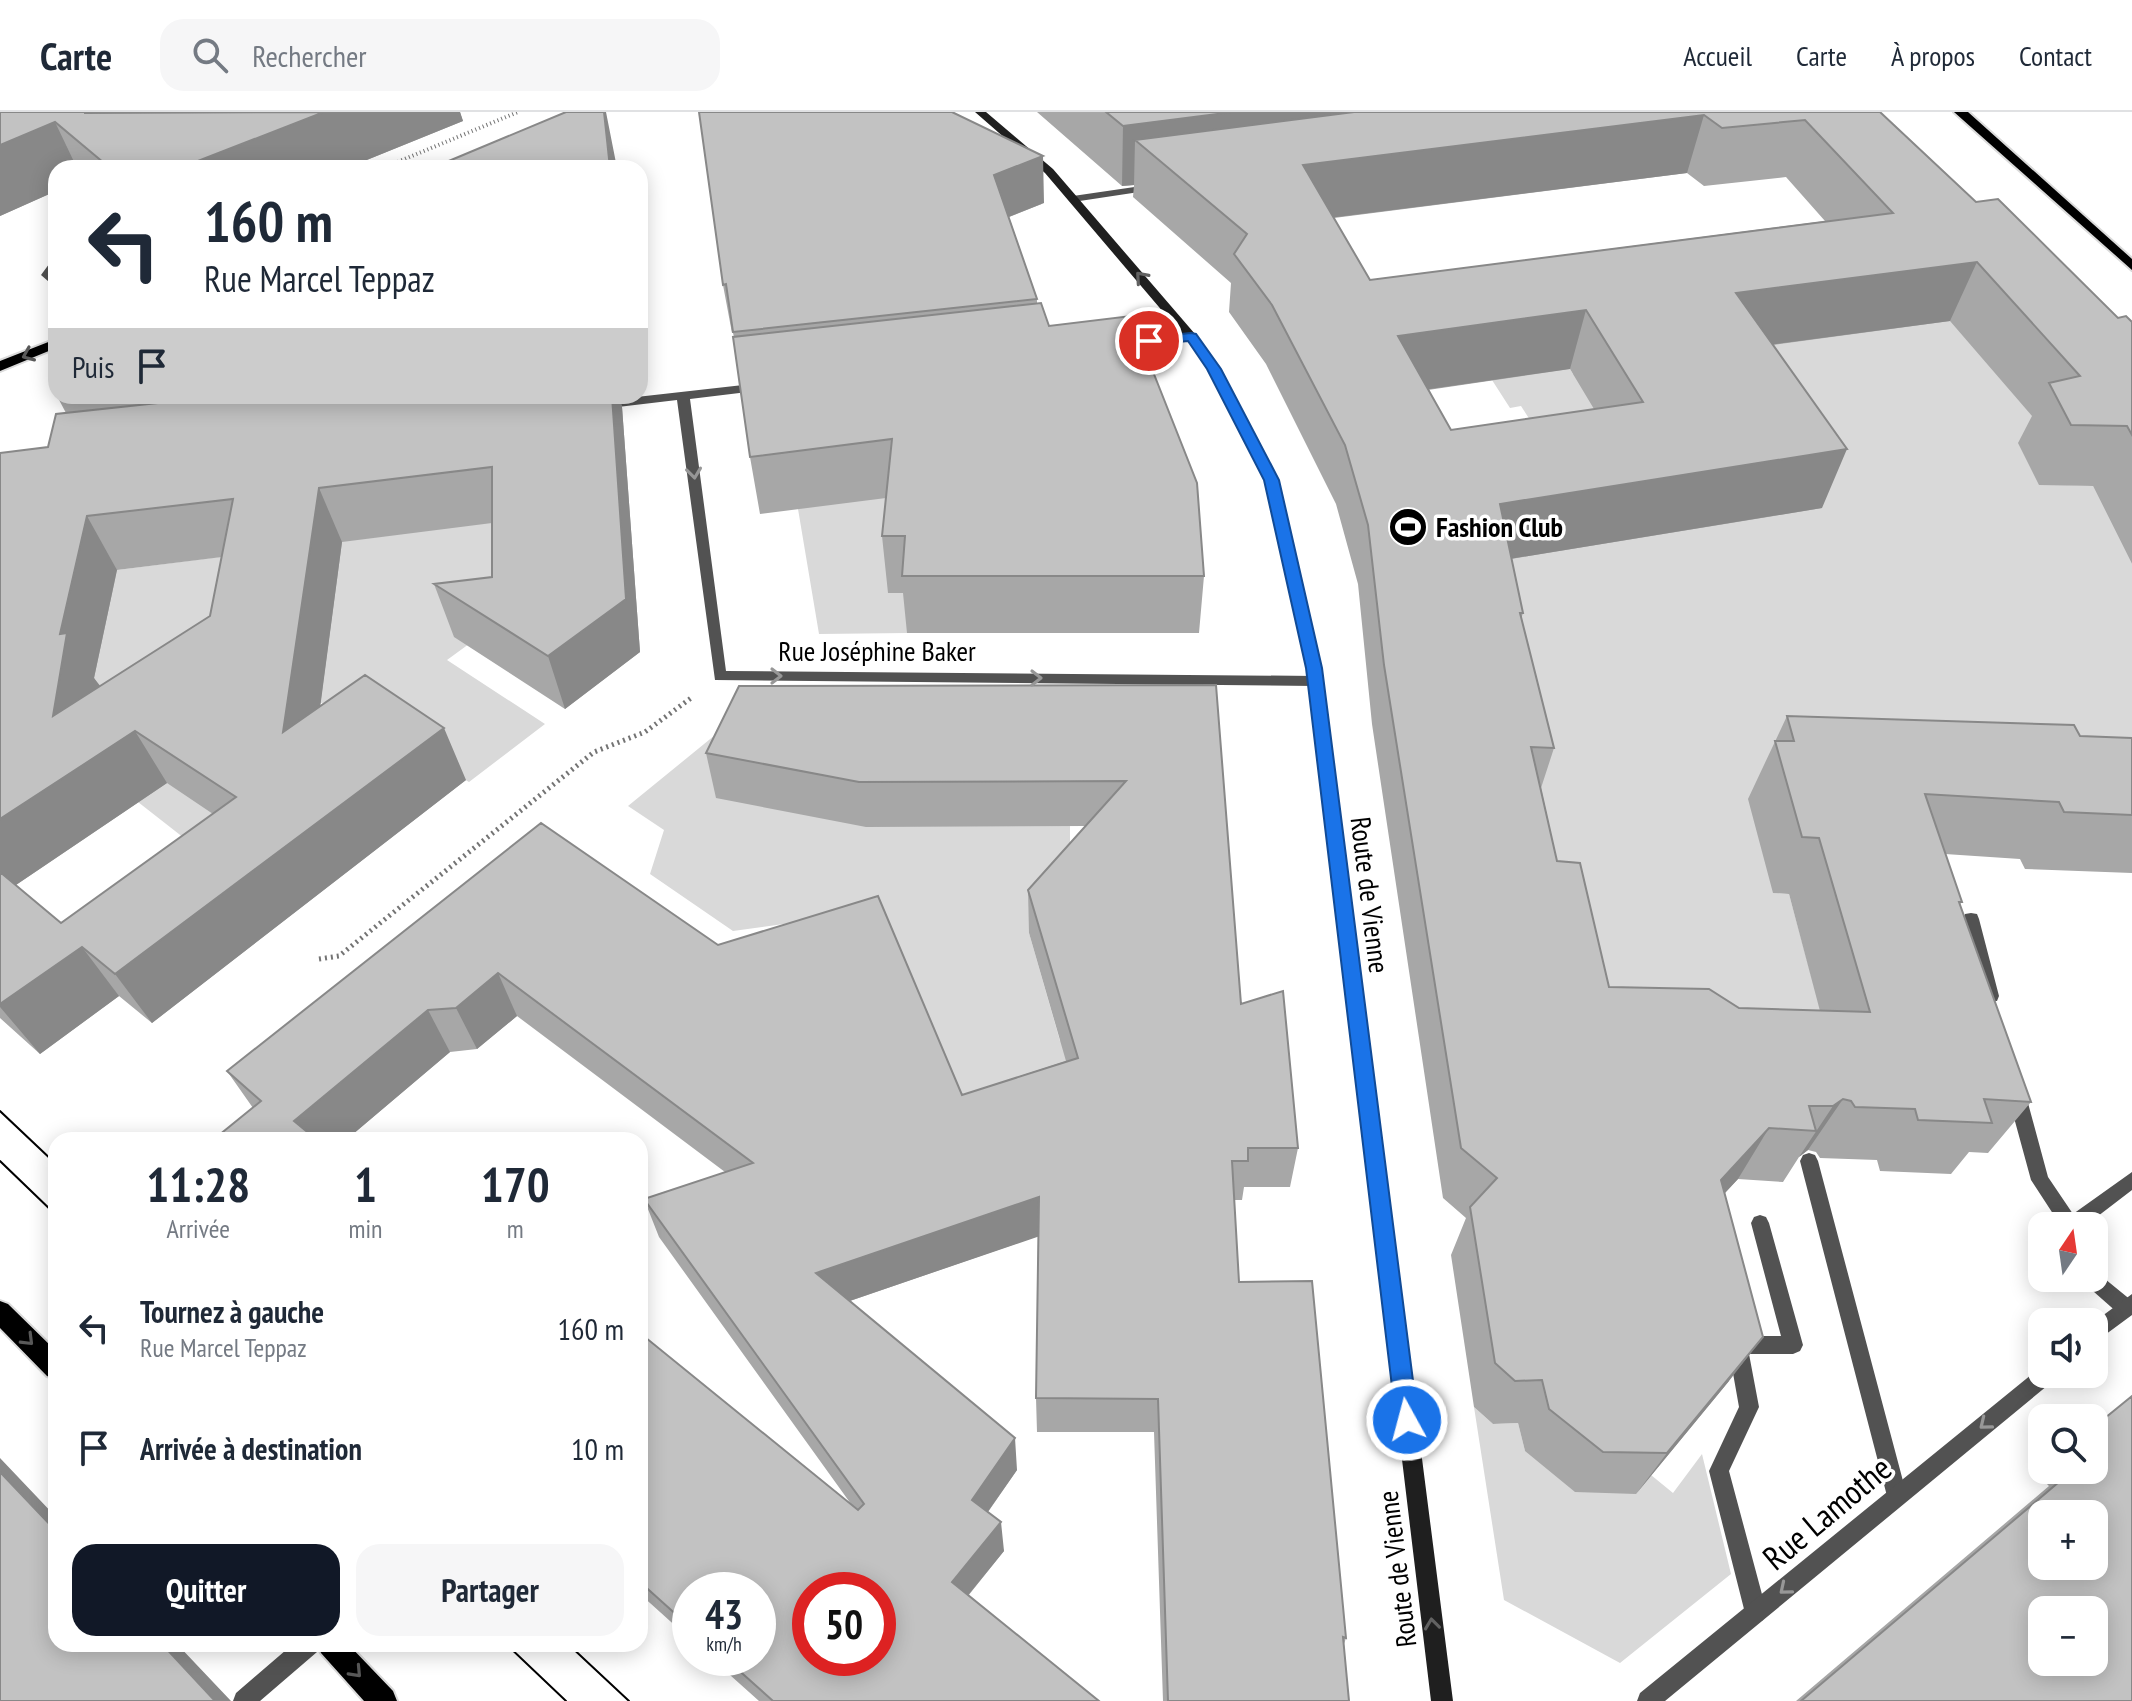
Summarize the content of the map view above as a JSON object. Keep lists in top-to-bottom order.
{
  "streets": {
    "main road": ["Route de Vienne"],
    "street": ["Rue Joséphine Baker", "Rue Lamothe"]
  },
  "crossings": [
    ["Rue Joséphine Baker", "Route de Vienne"]
  ],
  "one_way": ["Rue Joséphine Baker", "Route de Vienne", "Rue Lamothe"],
  "places": {
    "sports": ["Fashion Club"]
  },
  "north": "top",
  "page": {
    "header": "Carte",
    "search": "Rechercher",
    "nav": [
      "Accueil",
      "Carte",
      "À propos",
      "Contact"
    ],
    "turn": ["160 m", "Rue Marcel Teppaz"],
    "then": "Puis",
    "eta": [
      "11:28",
      "Arrivée",
      "1",
      "min",
      "170",
      "m"
    ],
    "map_buttons": ["+", "−"],
    "list": [
      {
        "name": "Tournez à gauche",
        "note": "Rue Marcel Teppaz",
        "value": "160 m"
      },
      {
        "name": "Arrivée à destination",
        "value": "10 m"
      }
    ],
    "buttons": ["Quitter", "Partager"],
    "speed": "43 km/h",
    "limit": "50"
  }
}
